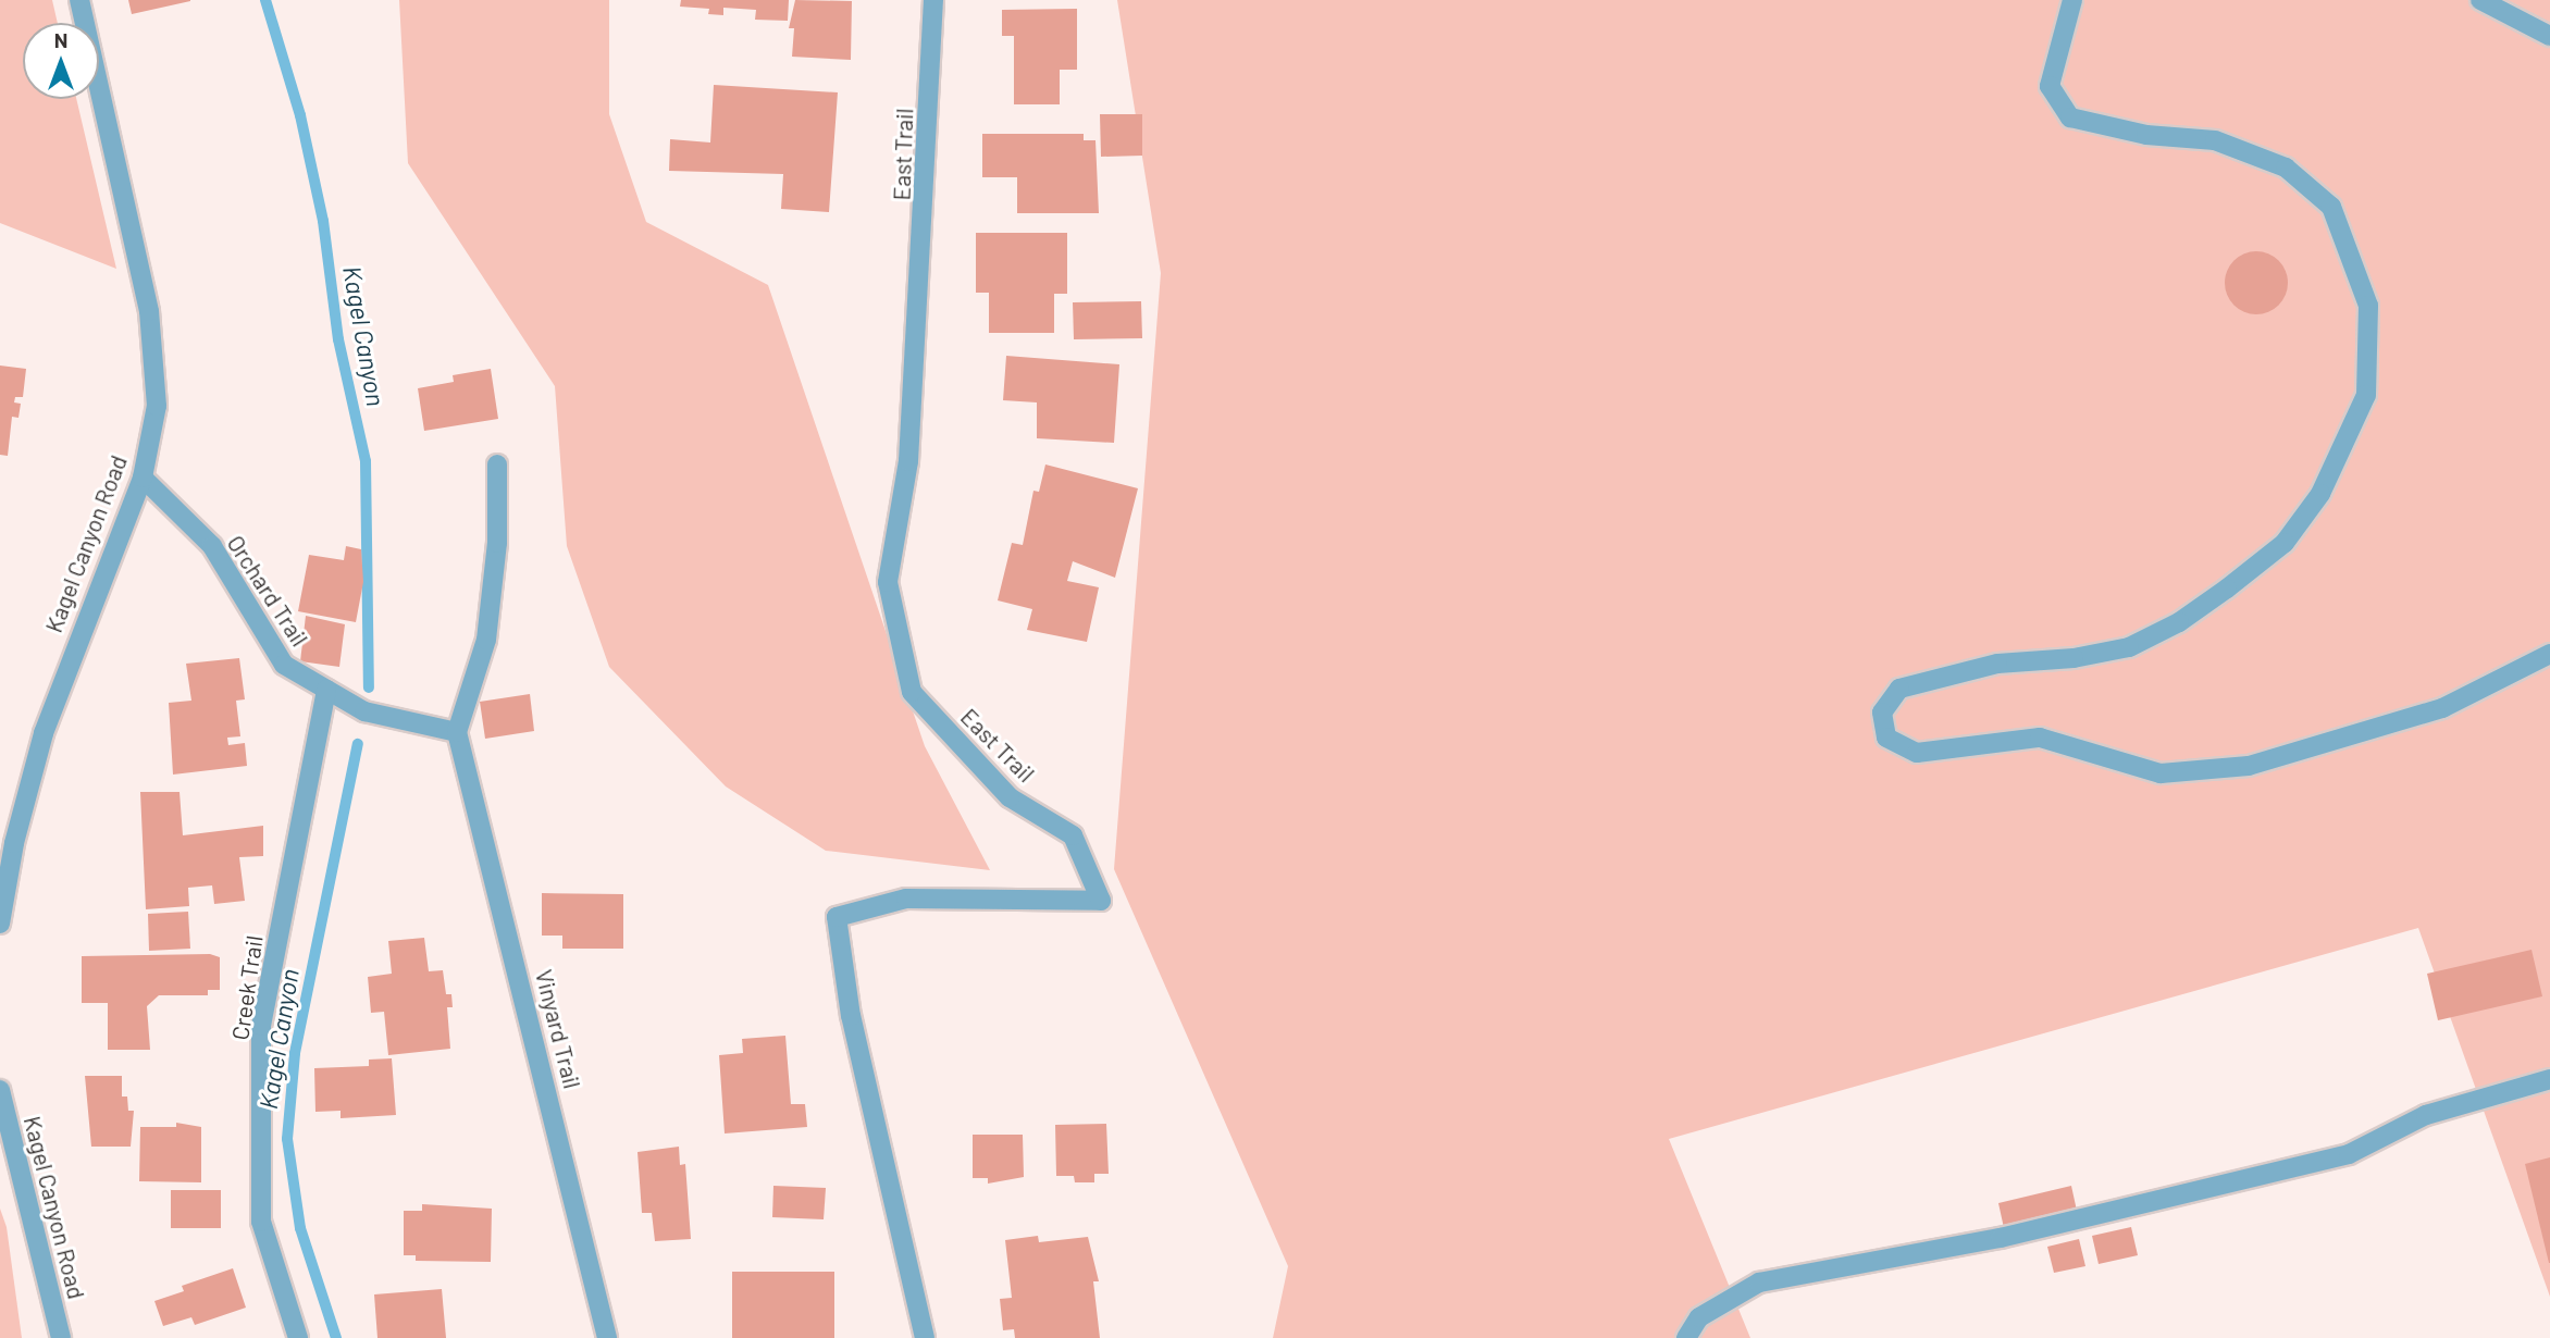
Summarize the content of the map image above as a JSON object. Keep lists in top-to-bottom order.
{
  "streets": {
    "street": [
      "East Trail",
      "Kagel Canyon Road",
      "Orchard Trail",
      "Creek Trail",
      "Vinyard Trail"
    ]
  },
  "crossings": [
    ["Kagel Canyon Road", "Orchard Trail"],
    ["Orchard Trail", "Creek Trail"],
    ["Orchard Trail", "Vinyard Trail"]
  ],
  "water": ["Kagel Canyon"],
  "north": "top"
}
